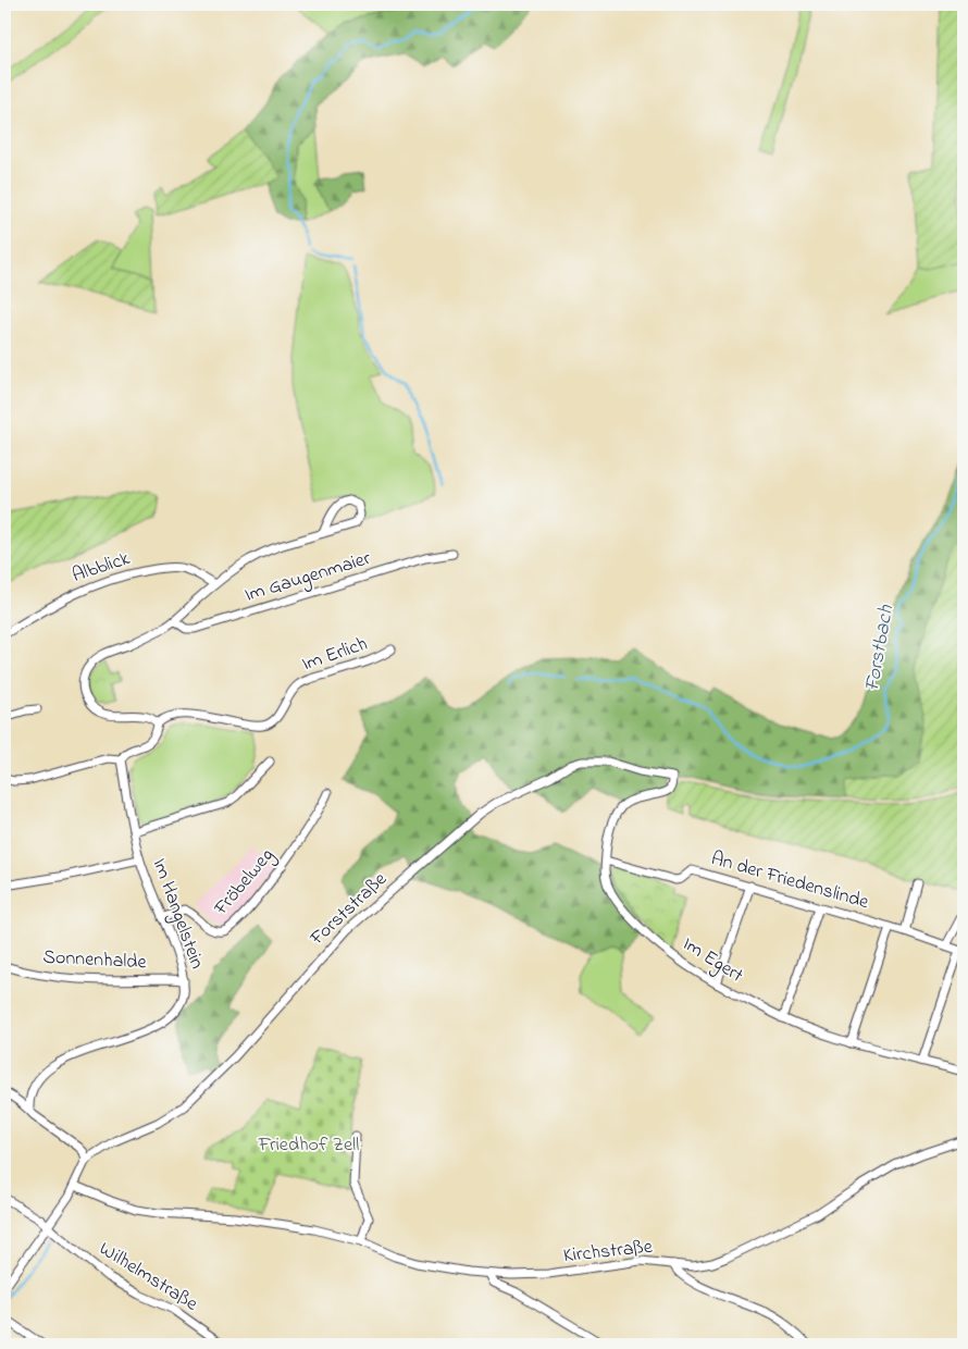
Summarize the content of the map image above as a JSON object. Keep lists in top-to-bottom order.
{
  "streets": {
    "street": [
      "Albblick",
      "Im Gaugenmaier",
      "Im Erlich",
      "An der Friedenslinde",
      "Fröbelweg",
      "Forststraße",
      "Im Hangelstein",
      "Sonnenhalde",
      "Im Egert",
      "Kirchstraße",
      "Wilhelmstraße"
    ]
  },
  "crossings": [
    ["An der Friedenslinde", "Im Egert"],
    ["Fröbelweg", "Im Hangelstein"],
    ["Forststraße", "Im Egert"],
    ["Im Hangelstein", "Sonnenhalde"]
  ],
  "water": ["Forstbach"],
  "parks": ["Friedhof Zell"]
}
